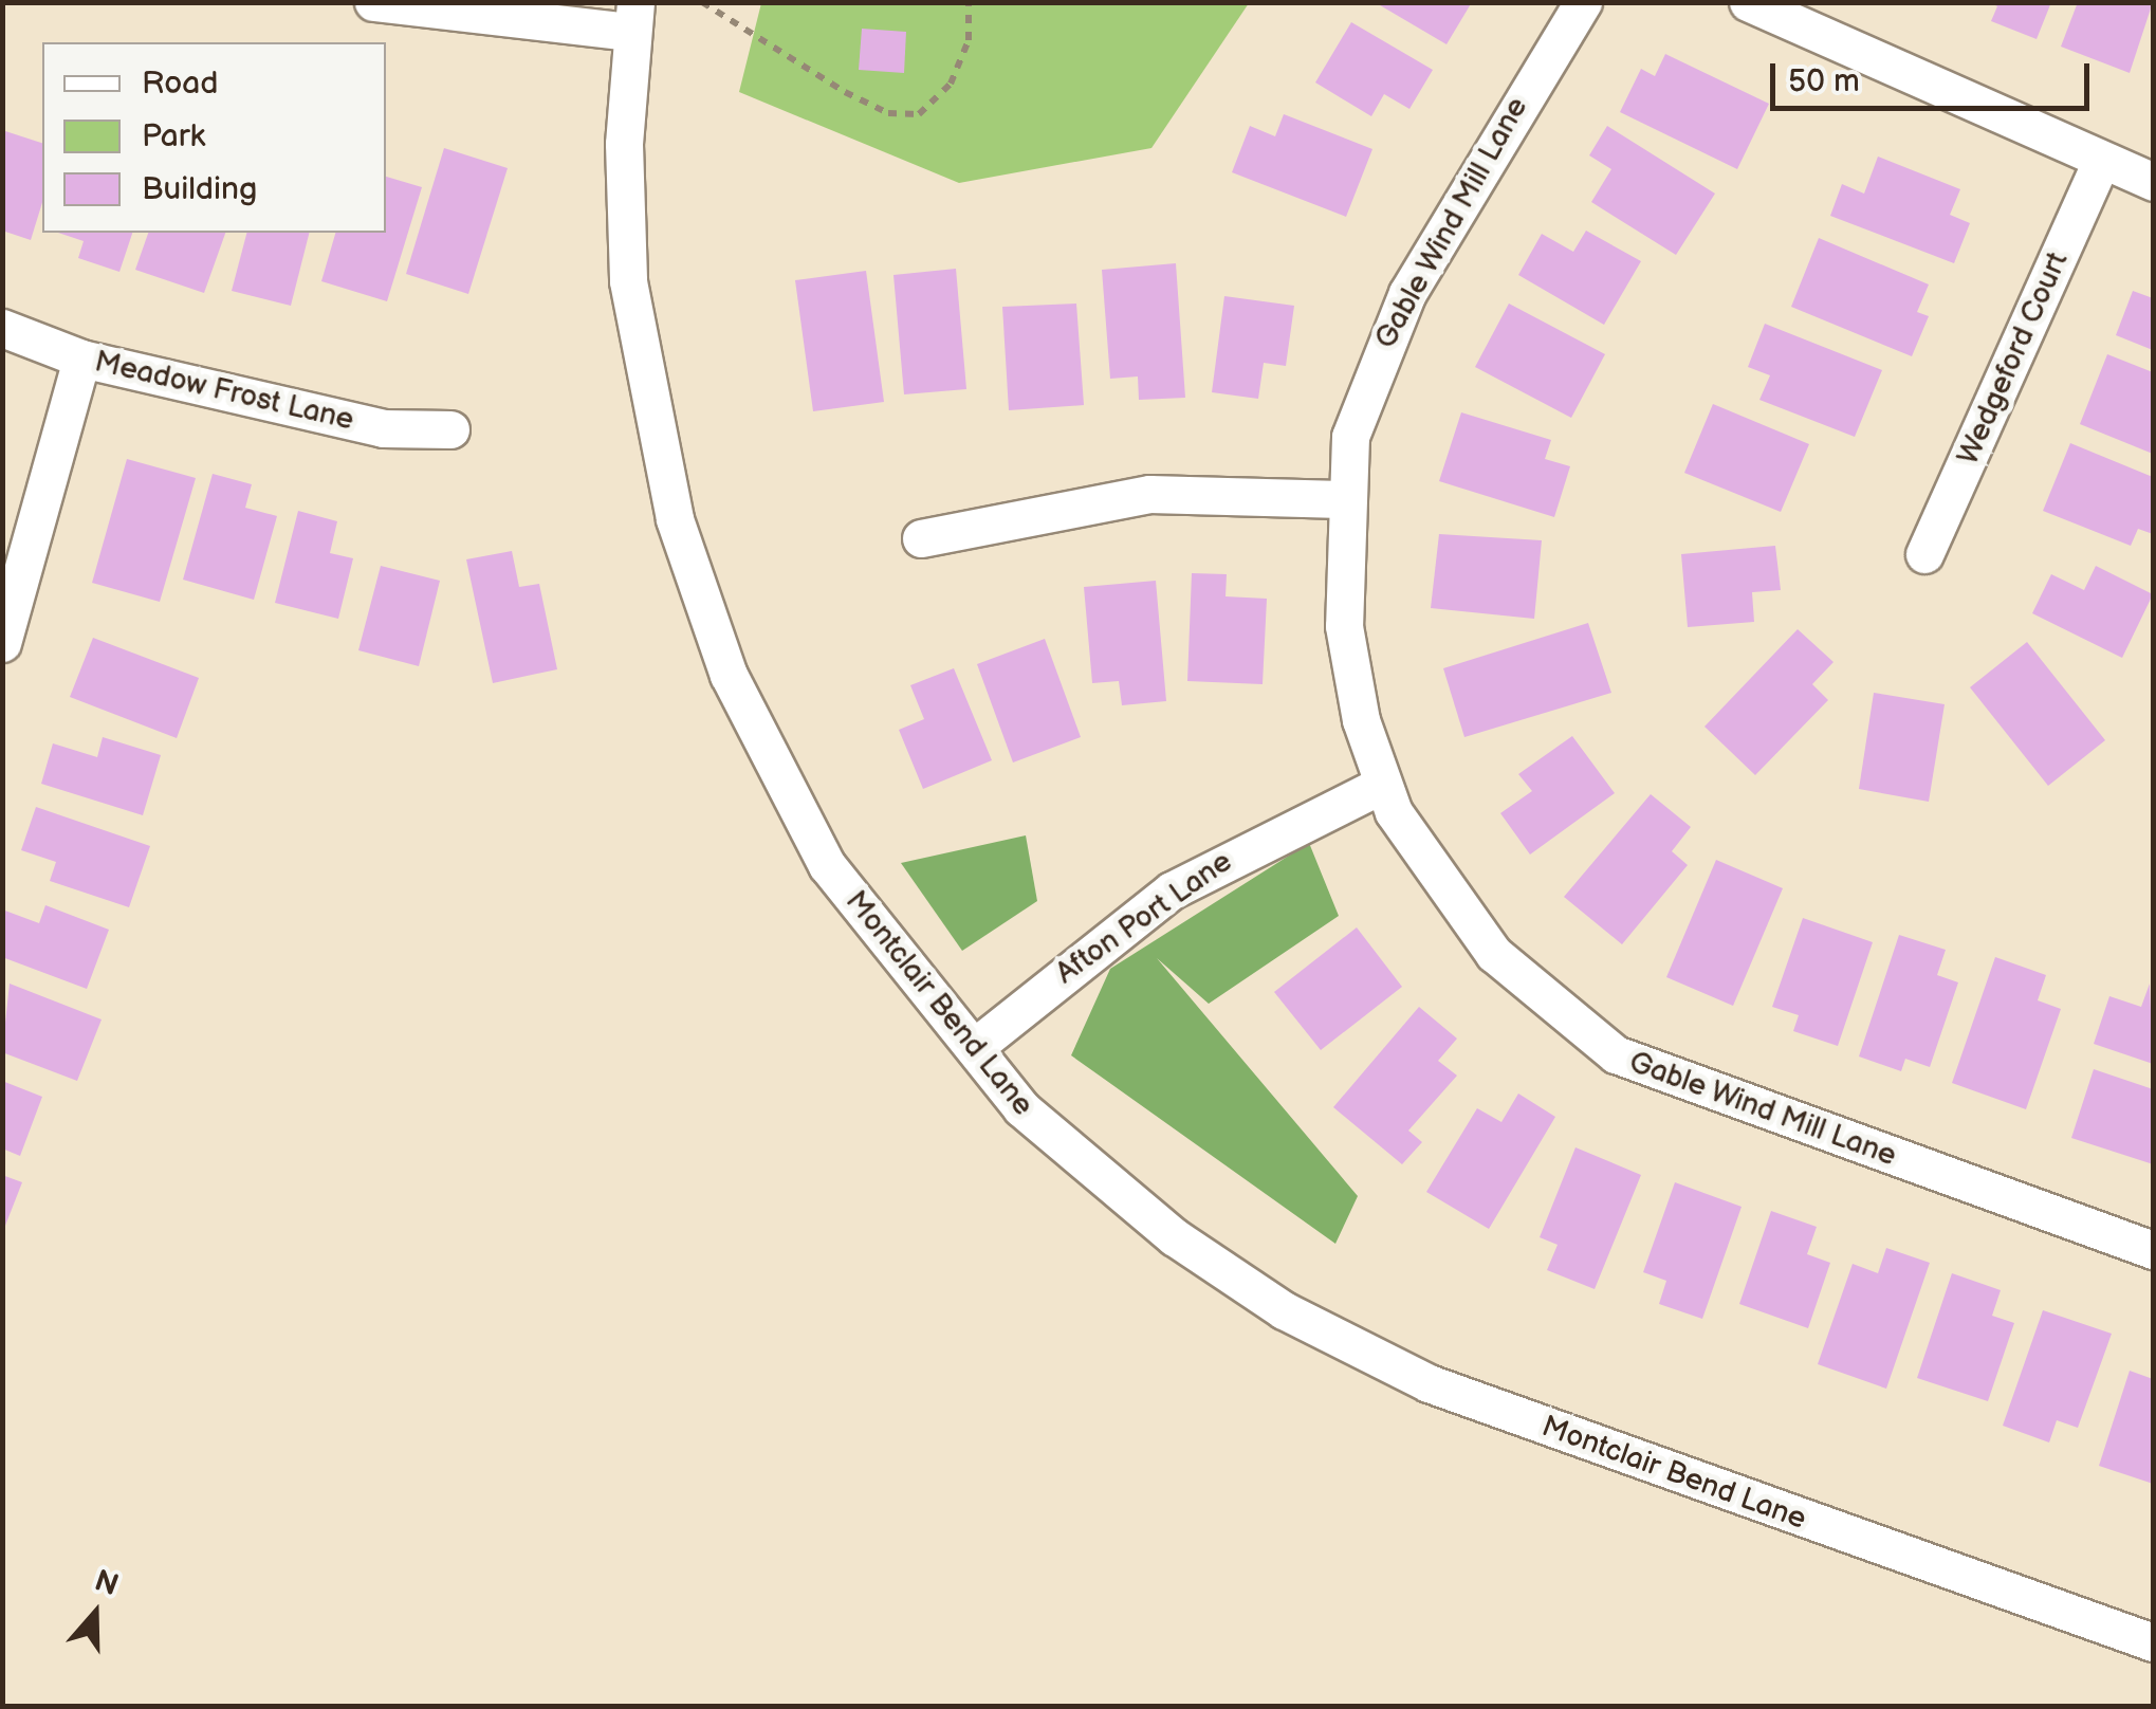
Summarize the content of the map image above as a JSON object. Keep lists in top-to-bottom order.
{
  "streets": {
    "street": [
      "Gable Wind Mill Lane",
      "Wedgeford Court",
      "Meadow Frost Lane",
      "Afton Port Lane",
      "Montclair Bend Lane"
    ]
  },
  "crossings": [
    ["Gable Wind Mill Lane", "Afton Port Lane"],
    ["Afton Port Lane", "Montclair Bend Lane"]
  ],
  "legend": ["Road", "Park", "Building"],
  "scale_bar": "50 m",
  "north": "top"
}
